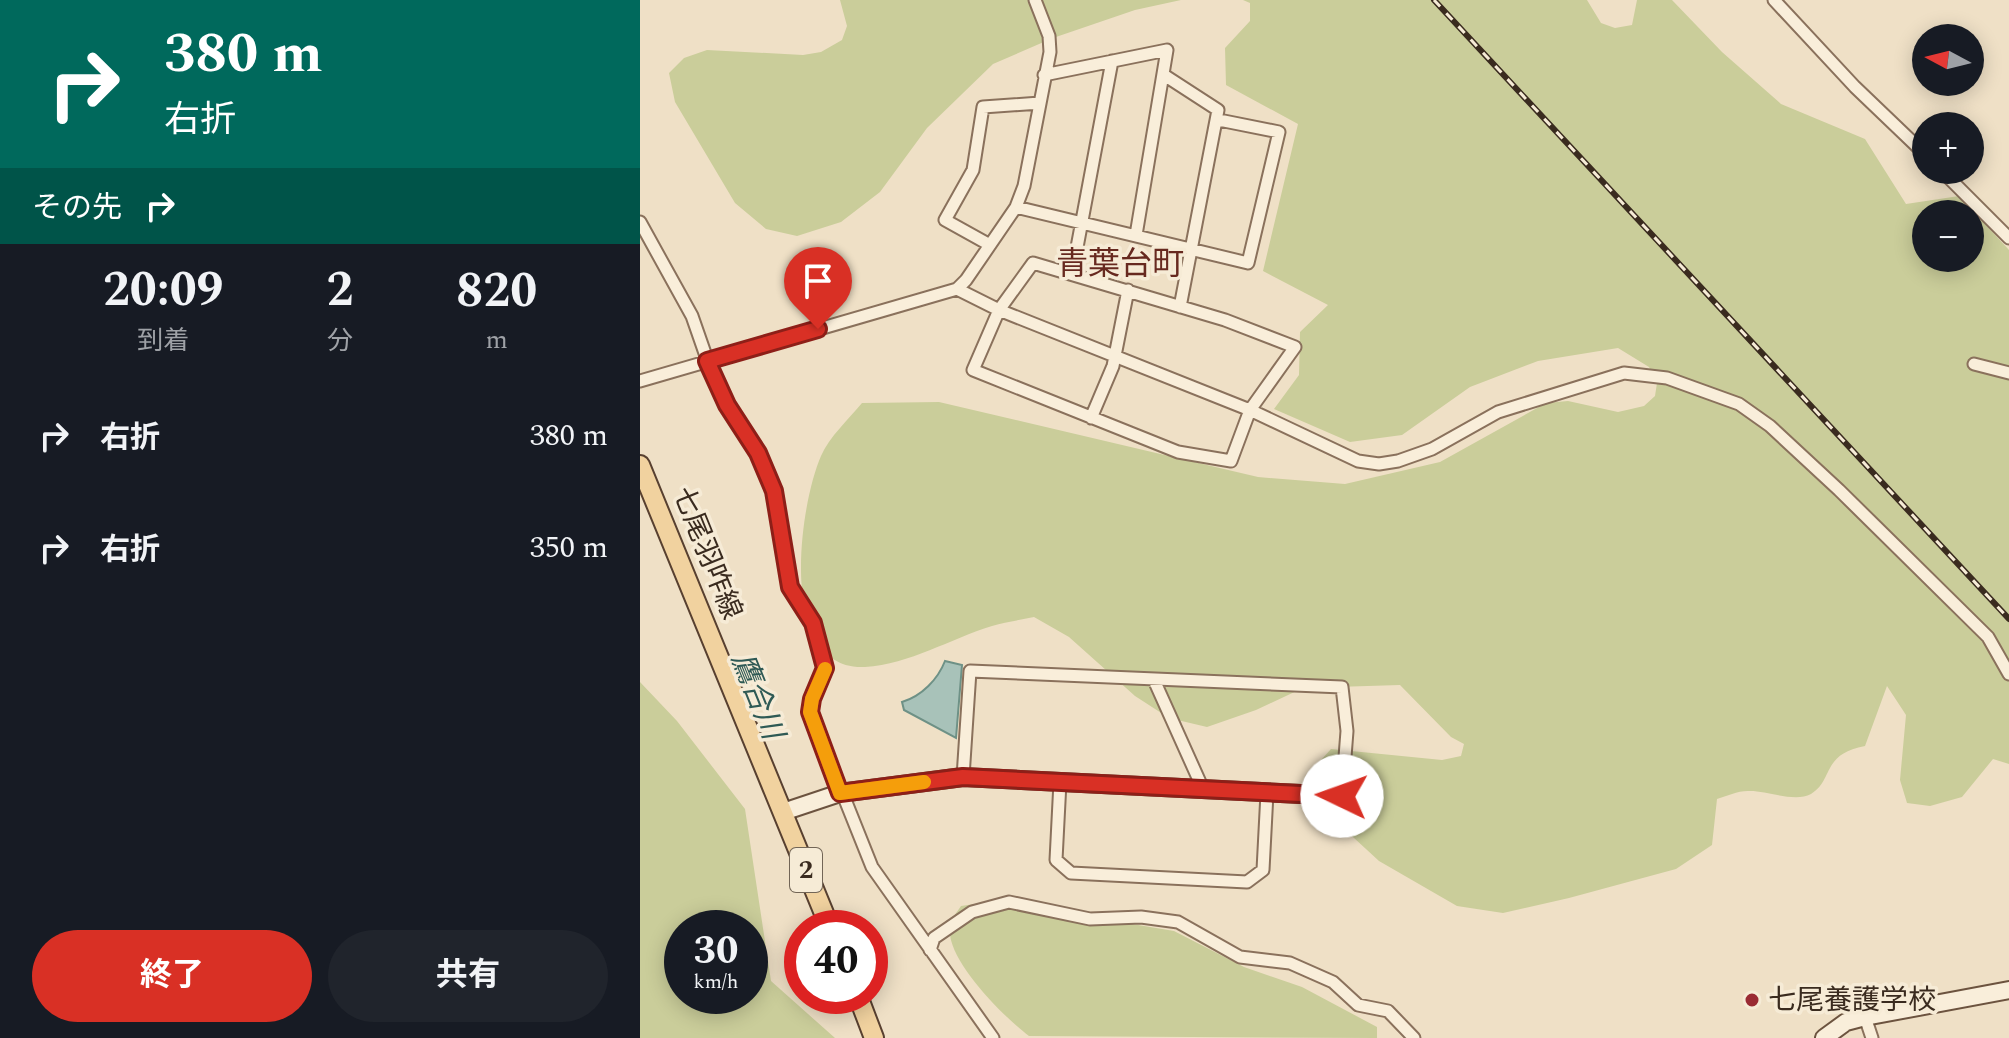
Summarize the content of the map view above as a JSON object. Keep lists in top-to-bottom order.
{
  "streets": {
    "main road": ["七尾羽咋線", "2"]
  },
  "districts": ["青葉台町"],
  "water": ["鷹合川"],
  "places": ["七尾養護学校"],
  "north": "left",
  "page": {
    "turn": ["380 m", "右折"],
    "map_buttons": ["+", "−"],
    "then": "その先",
    "eta": [
      "20:09",
      "到着",
      "2",
      "分",
      "820",
      "m"
    ],
    "list": [
      {
        "name": "右折",
        "value": "380 m"
      },
      {
        "name": "右折",
        "value": "350 m"
      }
    ],
    "speed": "30 km/h",
    "limit": "40",
    "buttons": ["終了", "共有"]
  }
}
